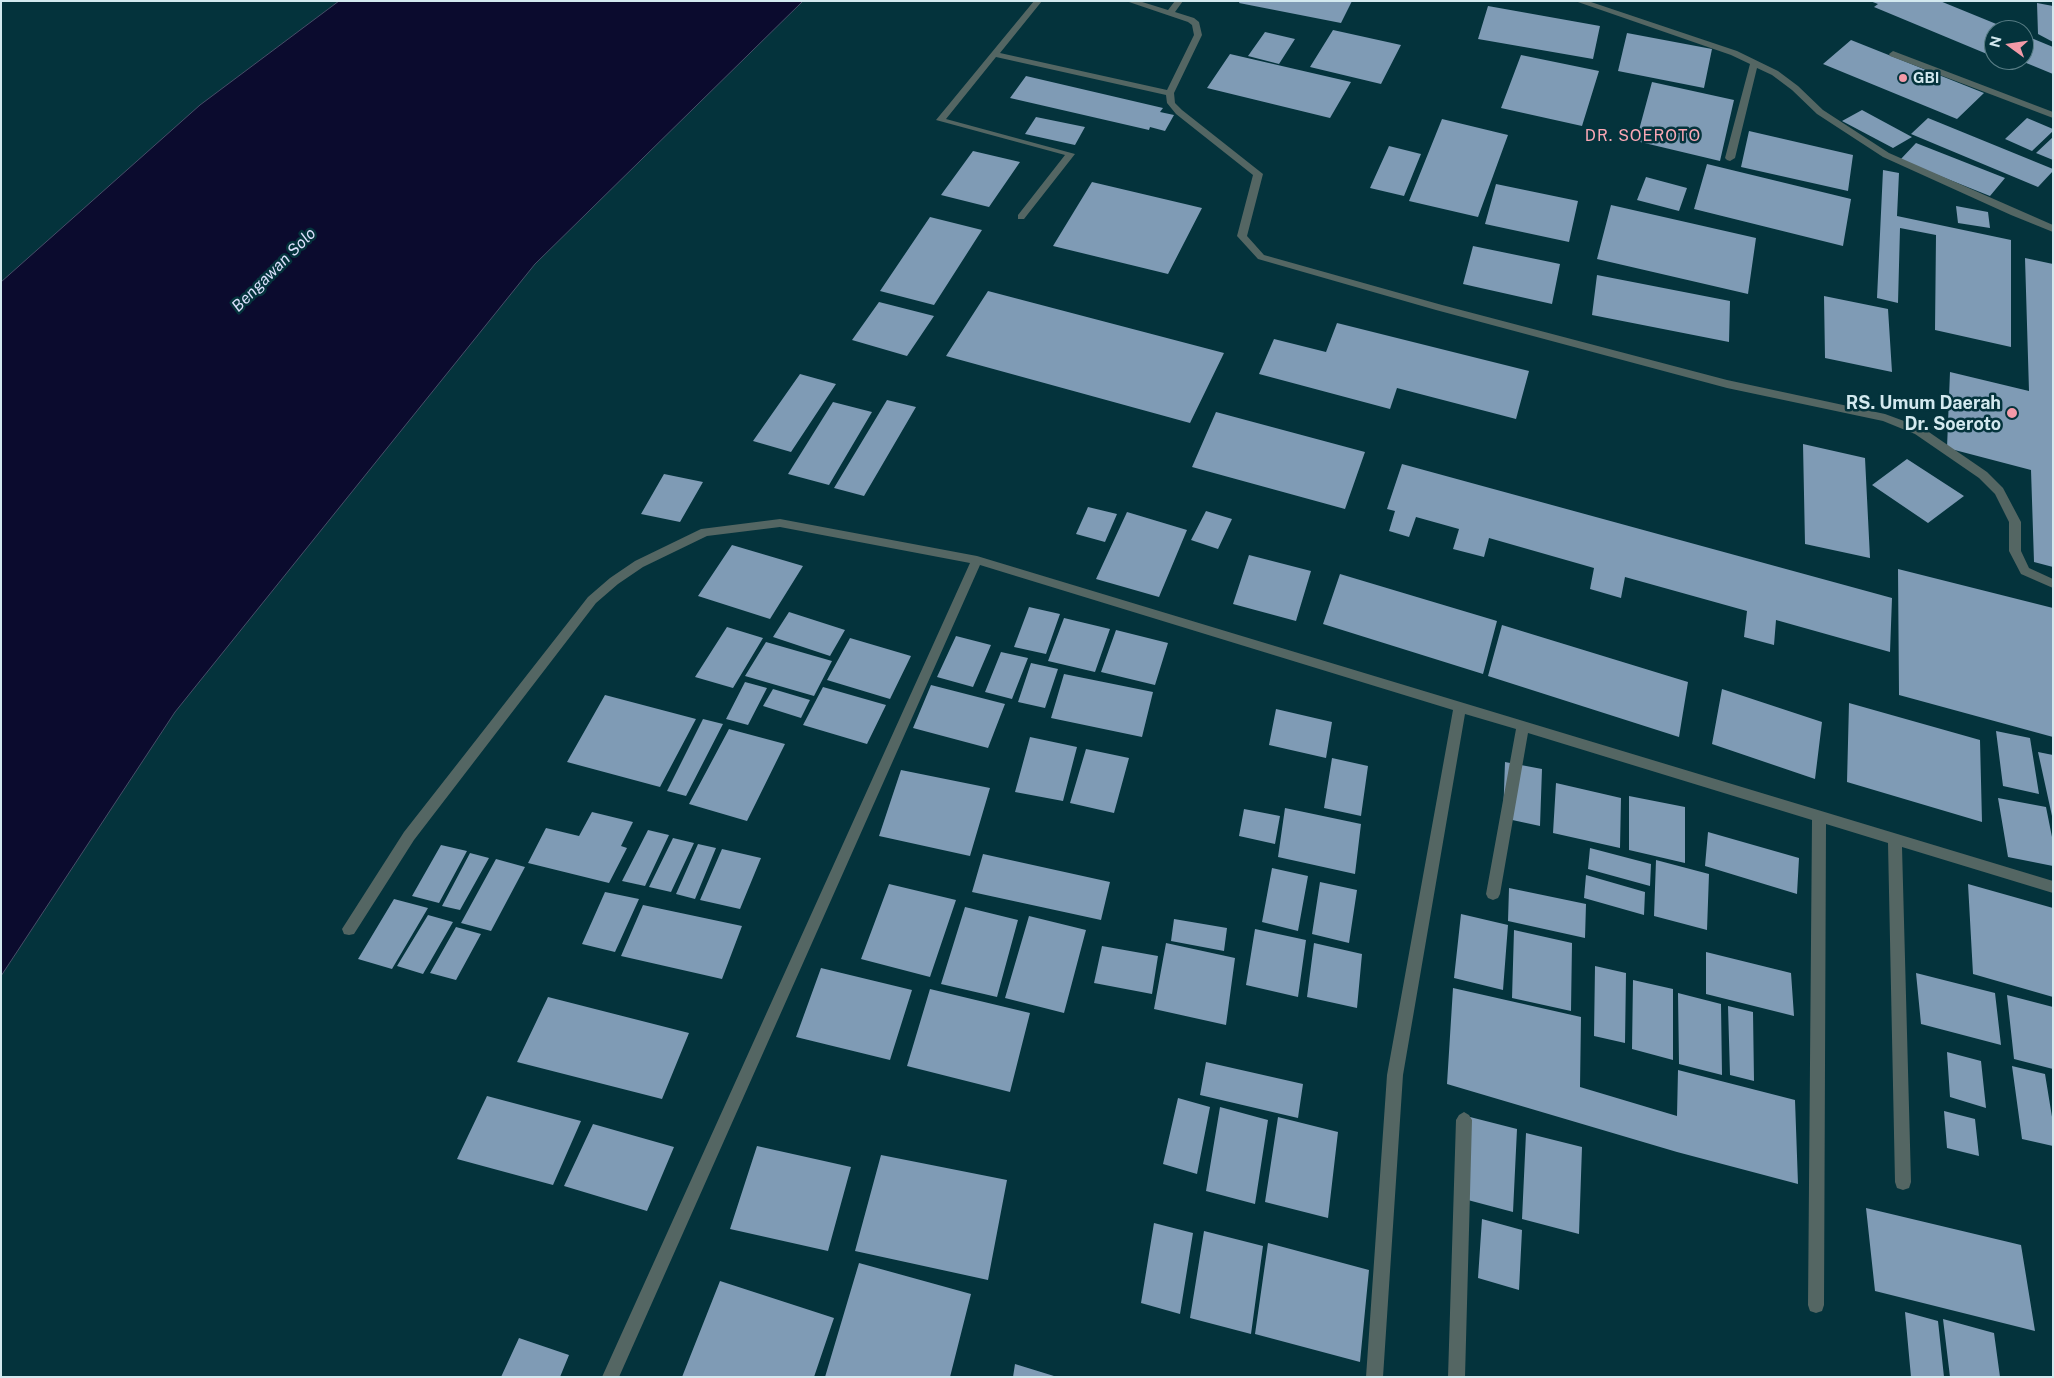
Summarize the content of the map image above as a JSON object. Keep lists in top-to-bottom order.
{
  "districts": ["DR. SOEROTO"],
  "water": ["Bengawan Solo"],
  "places": ["GBI", "RS. Umum Daerah Dr. Soeroto"],
  "north": "left"
}
